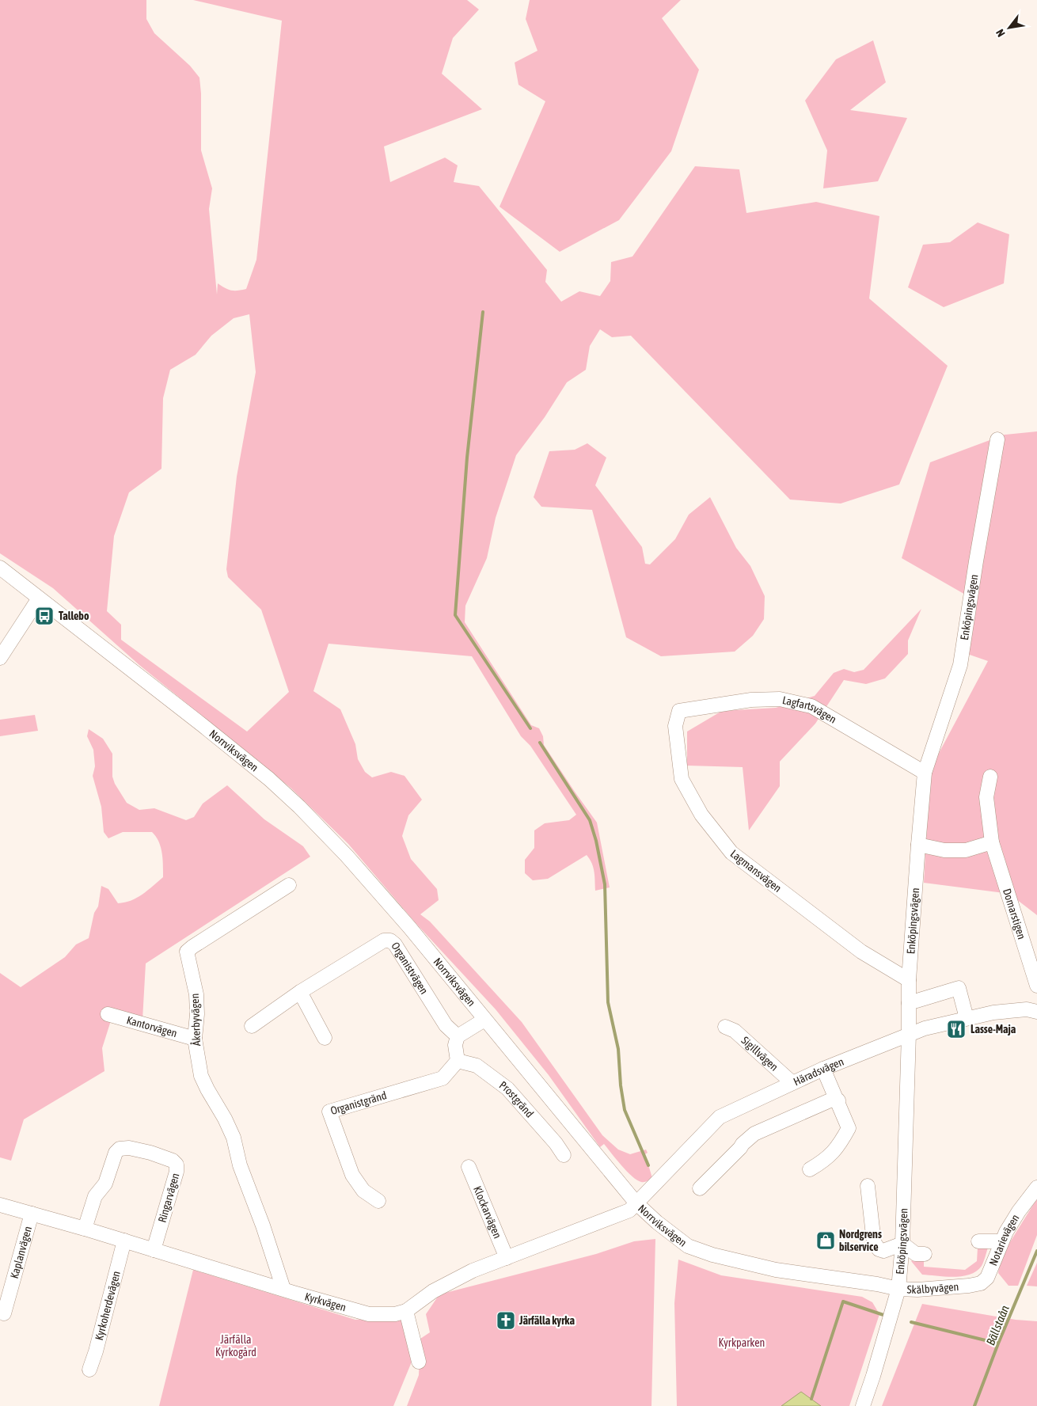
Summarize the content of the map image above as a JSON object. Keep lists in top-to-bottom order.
{
  "streets": {
    "street": [
      "Enköpingsvägen",
      "Lagfartsvägen",
      "Norrviksvägen",
      "Lagmansvägen",
      "Domarstigen",
      "Organistvägen",
      "Åkerbyvägen",
      "Kantorvägen",
      "Sigillvägen",
      "Häradsvägen",
      "Prostgränd",
      "Organistgränd",
      "Ringarvägen",
      "Klockarvägen",
      "Notarievägen",
      "Kaplanvägen",
      "Skälbyvägen",
      "Kyrkvägen",
      "Kyrkoherdevägen"
    ]
  },
  "crossings": [
    ["Enköpingsvägen", "Lagfartsvägen"],
    ["Enköpingsvägen", "Norrviksvägen"],
    ["Enköpingsvägen", "Lagmansvägen"],
    ["Enköpingsvägen", "Häradsvägen"],
    ["Enköpingsvägen", "Skälbyvägen"],
    ["Lagfartsvägen", "Lagmansvägen"],
    ["Norrviksvägen", "Häradsvägen"],
    ["Norrviksvägen", "Skälbyvägen"],
    ["Norrviksvägen", "Kyrkvägen"],
    ["Åkerbyvägen", "Kantorvägen"],
    ["Åkerbyvägen", "Kyrkvägen"],
    ["Sigillvägen", "Häradsvägen"],
    ["Häradsvägen", "Kyrkvägen"],
    ["Prostgränd", "Organistgränd"],
    ["Ringarvägen", "Kyrkvägen"],
    ["Klockarvägen", "Kyrkvägen"],
    ["Notarievägen", "Skälbyvägen"],
    ["Kaplanvägen", "Kyrkvägen"],
    ["Kyrkvägen", "Kyrkoherdevägen"]
  ],
  "water": ["Bällstaån"],
  "parks": ["Järfälla Kyrkogård", "Kyrkparken"],
  "places": {
    "bus stop": ["Tallebo"],
    "restaurant": ["Lasse-Maja"],
    "shop": ["Nordgrens bilservice"],
    "church": ["Järfälla kyrka"]
  },
  "north": "bottom left"
}
